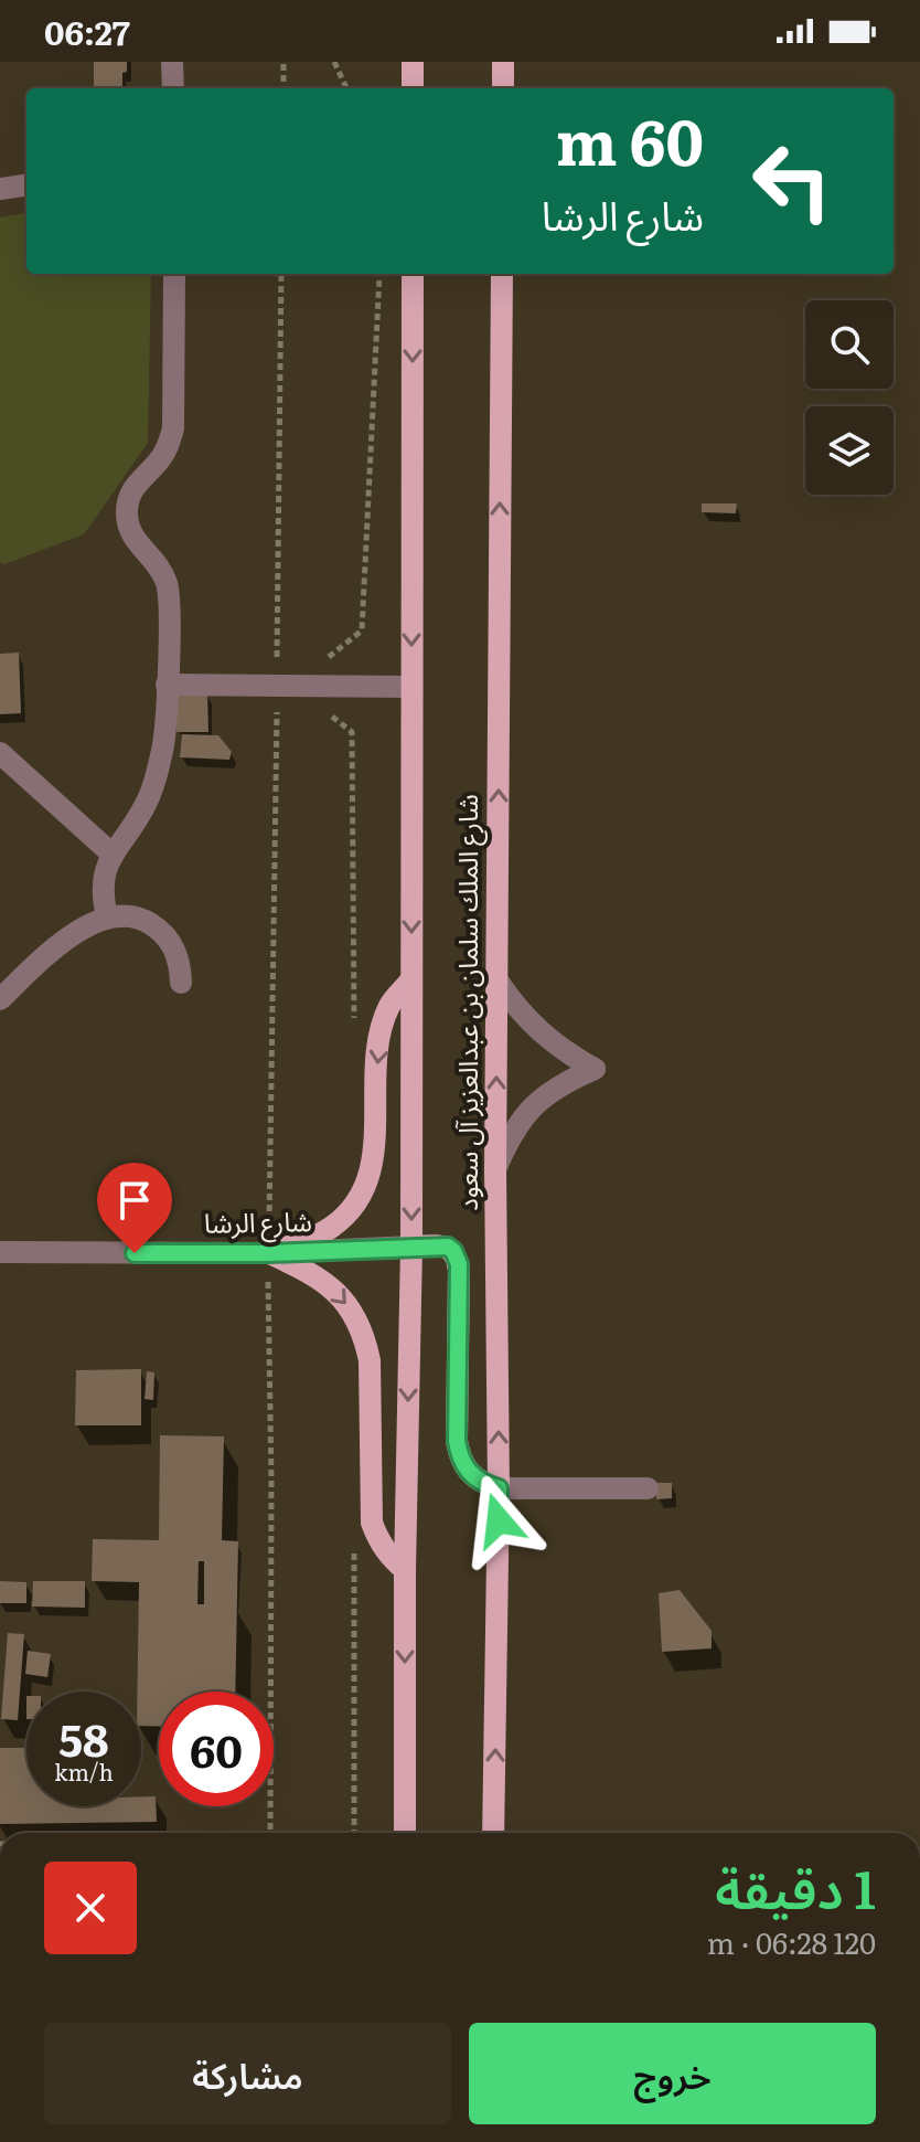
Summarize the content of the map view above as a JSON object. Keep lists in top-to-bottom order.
{
  "streets": {
    "main road": ["شارع الملك سلمان بن عبدالعزيز آل سعود"],
    "street": ["شارع الرشا"]
  },
  "page": {
    "status": "06:27",
    "turn": ["60 m", "شارع الرشا"],
    "speed": "58 km/h",
    "limit": "60",
    "heading": ["1 دقيقة", "120 m · 06:28"],
    "buttons": ["خروج", "مشاركة"]
  }
}
